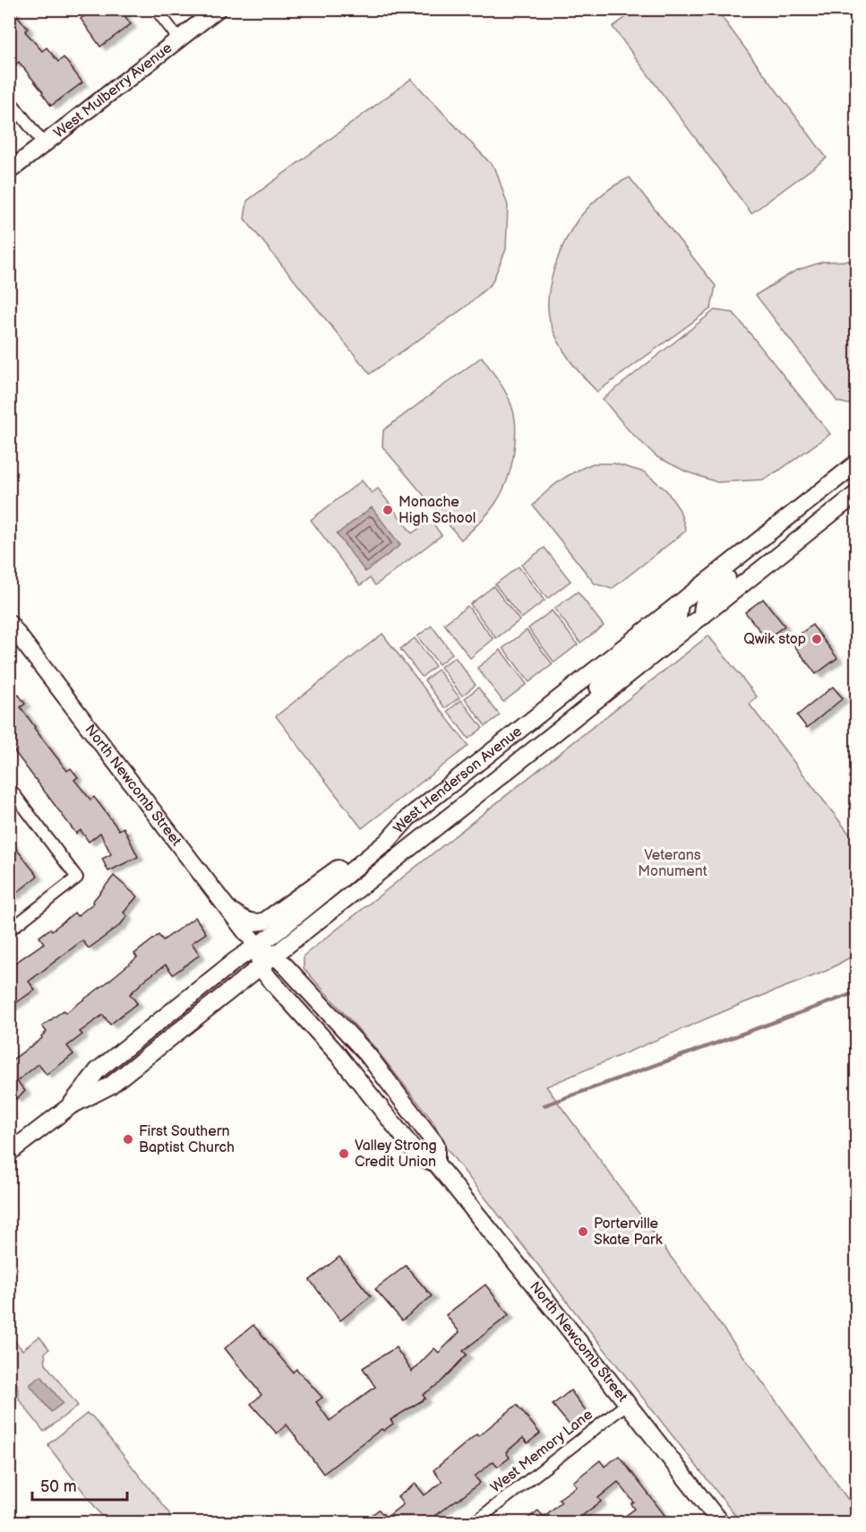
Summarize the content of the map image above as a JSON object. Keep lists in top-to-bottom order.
{
  "streets": {
    "main road": ["West Mulberry Avenue", "West Henderson Avenue", "North Newcomb Street"],
    "street": ["West Memory Lane"]
  },
  "crossings": [
    ["West Henderson Avenue", "North Newcomb Street"],
    ["North Newcomb Street", "West Memory Lane"]
  ],
  "parks": ["Veterans Monument"],
  "places": [
    "Monache High School",
    "Qwik stop",
    "First Southern Baptist Church",
    "Valley Strong Credit Union",
    "Porterville Skate Park"
  ],
  "scale_bar": "50 m"
}
